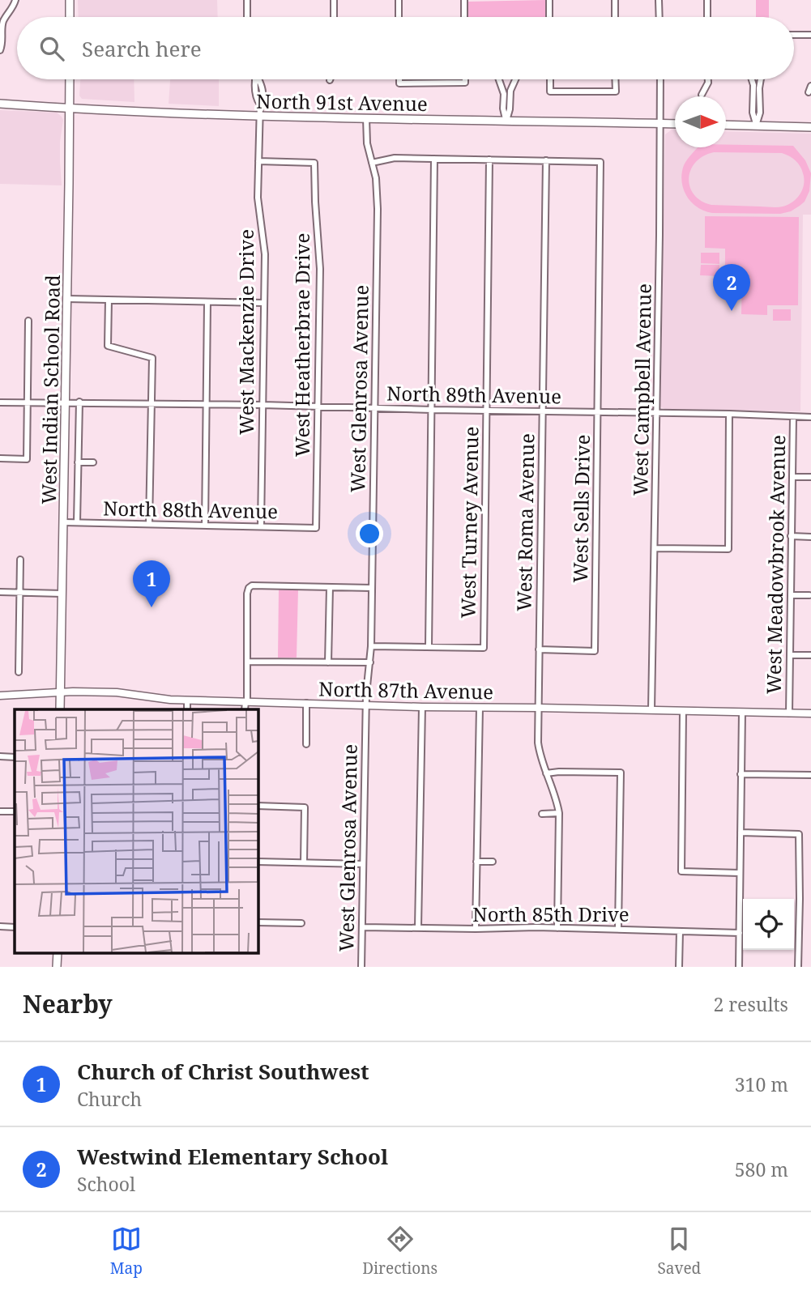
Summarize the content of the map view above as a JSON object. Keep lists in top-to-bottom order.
{
  "streets": {
    "main road": ["North 91st Avenue", "West Indian School Road"],
    "street": [
      "West Mackenzie Drive",
      "West Heatherbrae Drive",
      "West Glenrosa Avenue",
      "West Campbell Avenue",
      "North 89th Avenue",
      "West Sells Drive",
      "North 88th Avenue",
      "West Turney Avenue",
      "West Roma Avenue",
      "West Meadowbrook Avenue",
      "North 87th Avenue",
      "North 85th Drive"
    ]
  },
  "crossings": [
    ["North 91st Avenue", "West Mackenzie Drive"],
    ["North 91st Avenue", "West Glenrosa Avenue"],
    ["North 91st Avenue", "West Indian School Road"],
    ["North 91st Avenue", "West Campbell Avenue"],
    ["West Mackenzie Drive", "West Heatherbrae Drive"],
    ["West Mackenzie Drive", "North 89th Avenue"],
    ["West Mackenzie Drive", "North 88th Avenue"],
    ["West Heatherbrae Drive", "North 89th Avenue"],
    ["West Heatherbrae Drive", "North 88th Avenue"],
    ["West Glenrosa Avenue", "North 89th Avenue"],
    ["West Glenrosa Avenue", "North 87th Avenue"],
    ["West Glenrosa Avenue", "North 85th Drive"],
    ["West Indian School Road", "North 89th Avenue"],
    ["West Indian School Road", "North 88th Avenue"],
    ["West Indian School Road", "North 87th Avenue"],
    ["West Campbell Avenue", "North 89th Avenue"],
    ["West Campbell Avenue", "North 87th Avenue"],
    ["North 89th Avenue", "West Sells Drive"],
    ["North 89th Avenue", "West Turney Avenue"],
    ["North 89th Avenue", "West Roma Avenue"],
    ["North 89th Avenue", "West Meadowbrook Avenue"],
    ["West Sells Drive", "West Roma Avenue"],
    ["West Roma Avenue", "North 87th Avenue"],
    ["West Roma Avenue", "North 85th Drive"],
    ["West Meadowbrook Avenue", "North 87th Avenue"]
  ],
  "north": "right",
  "page": {
    "search": "Search here",
    "pins": ["2", "1"],
    "heading": ["Nearby", "2 results"],
    "list": [
      {
        "mark": "1",
        "name": "Church of Christ Southwest",
        "note": "Church",
        "value": "310 m"
      },
      {
        "mark": "2",
        "name": "Westwind Elementary School",
        "note": "School",
        "value": "580 m"
      }
    ],
    "nav": ["Map", "Directions", "Saved"]
  }
}
